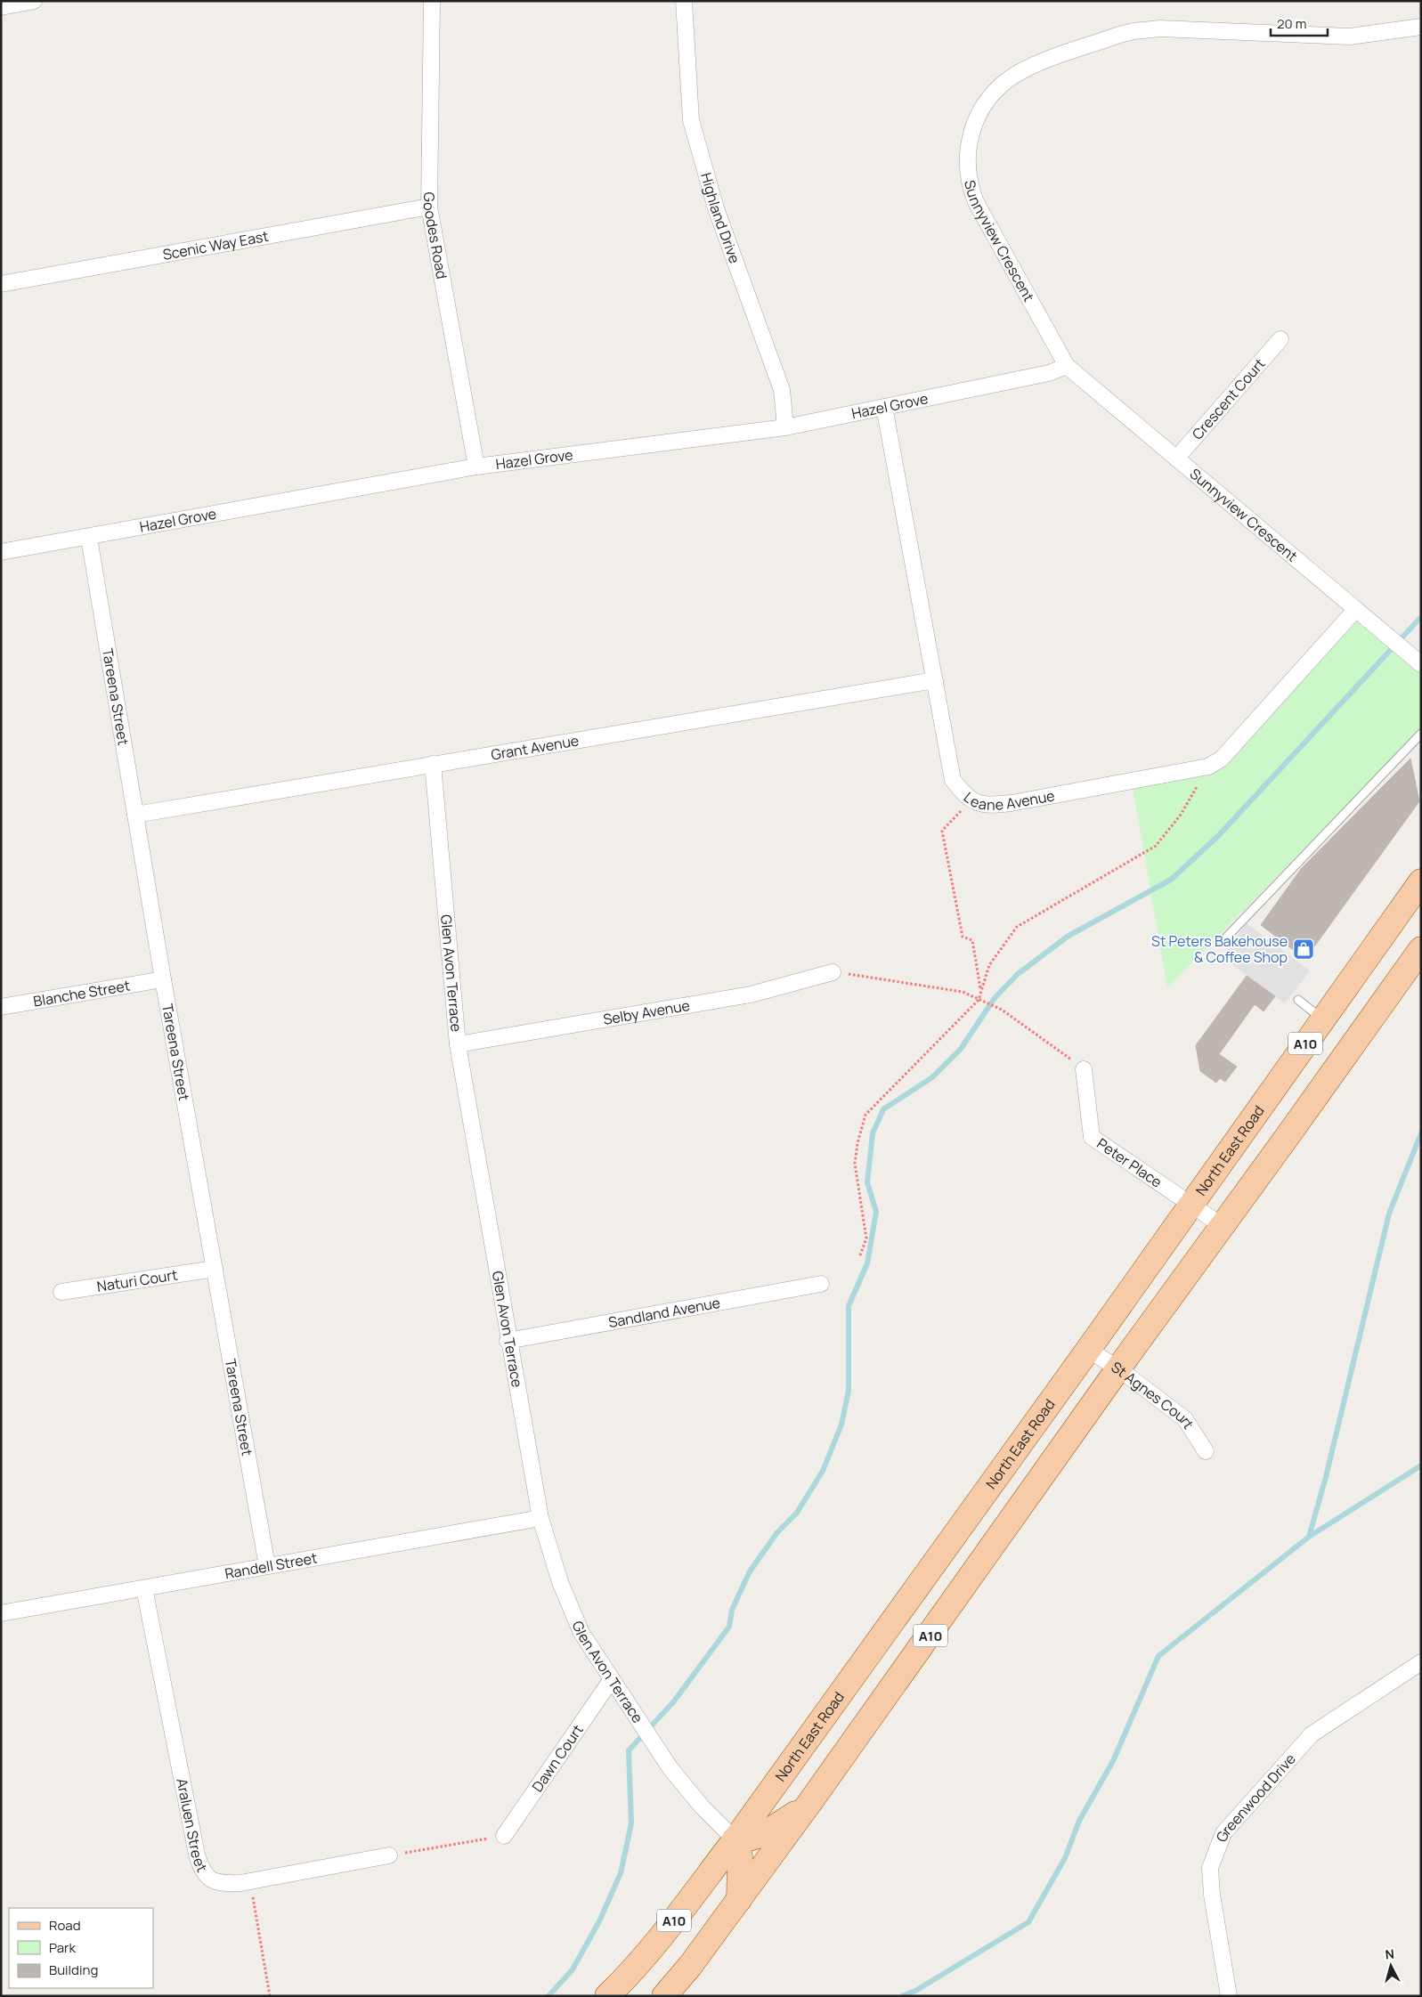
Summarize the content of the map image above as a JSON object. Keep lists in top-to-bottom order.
{
  "streets": {
    "main road": ["A10", "North East Road"],
    "street": [
      "Highland Drive",
      "Goodes Road",
      "Sunnyview Crescent",
      "Scenic Way East",
      "Crescent Court",
      "Hazel Grove",
      "Tareena Street",
      "Grant Avenue",
      "Leane Avenue",
      "Glen Avon Terrace",
      "Blanche Street",
      "Selby Avenue",
      "Peter Place",
      "Naturi Court",
      "Sandland Avenue",
      "St Agnes Court",
      "Randell Street",
      "Dawn Court",
      "Greenwood Drive",
      "Araluen Street"
    ]
  },
  "crossings": [
    ["Highland Drive", "Hazel Grove"],
    ["Goodes Road", "Scenic Way East"],
    ["Goodes Road", "Hazel Grove"],
    ["Sunnyview Crescent", "Crescent Court"],
    ["Sunnyview Crescent", "Hazel Grove"],
    ["Sunnyview Crescent", "Leane Avenue"],
    ["Hazel Grove", "Tareena Street"],
    ["Hazel Grove", "Leane Avenue"],
    ["Tareena Street", "Grant Avenue"],
    ["Tareena Street", "Blanche Street"],
    ["Tareena Street", "Naturi Court"],
    ["Tareena Street", "Randell Street"],
    ["Grant Avenue", "Leane Avenue"],
    ["Grant Avenue", "Glen Avon Terrace"],
    ["Glen Avon Terrace", "Selby Avenue"],
    ["Glen Avon Terrace", "North East Road"],
    ["Glen Avon Terrace", "Sandland Avenue"],
    ["Glen Avon Terrace", "Randell Street"],
    ["Glen Avon Terrace", "Dawn Court"],
    ["A10", "Peter Place"],
    ["A10", "St Agnes Court"],
    ["North East Road", "Peter Place"],
    ["North East Road", "St Agnes Court"],
    ["Randell Street", "Araluen Street"]
  ],
  "places": {
    "shop": ["St Peters Bakehouse & Coffee Shop"]
  },
  "legend": ["Road", "Park", "Building"],
  "scale_bar": "20 m",
  "north": "top"
}
